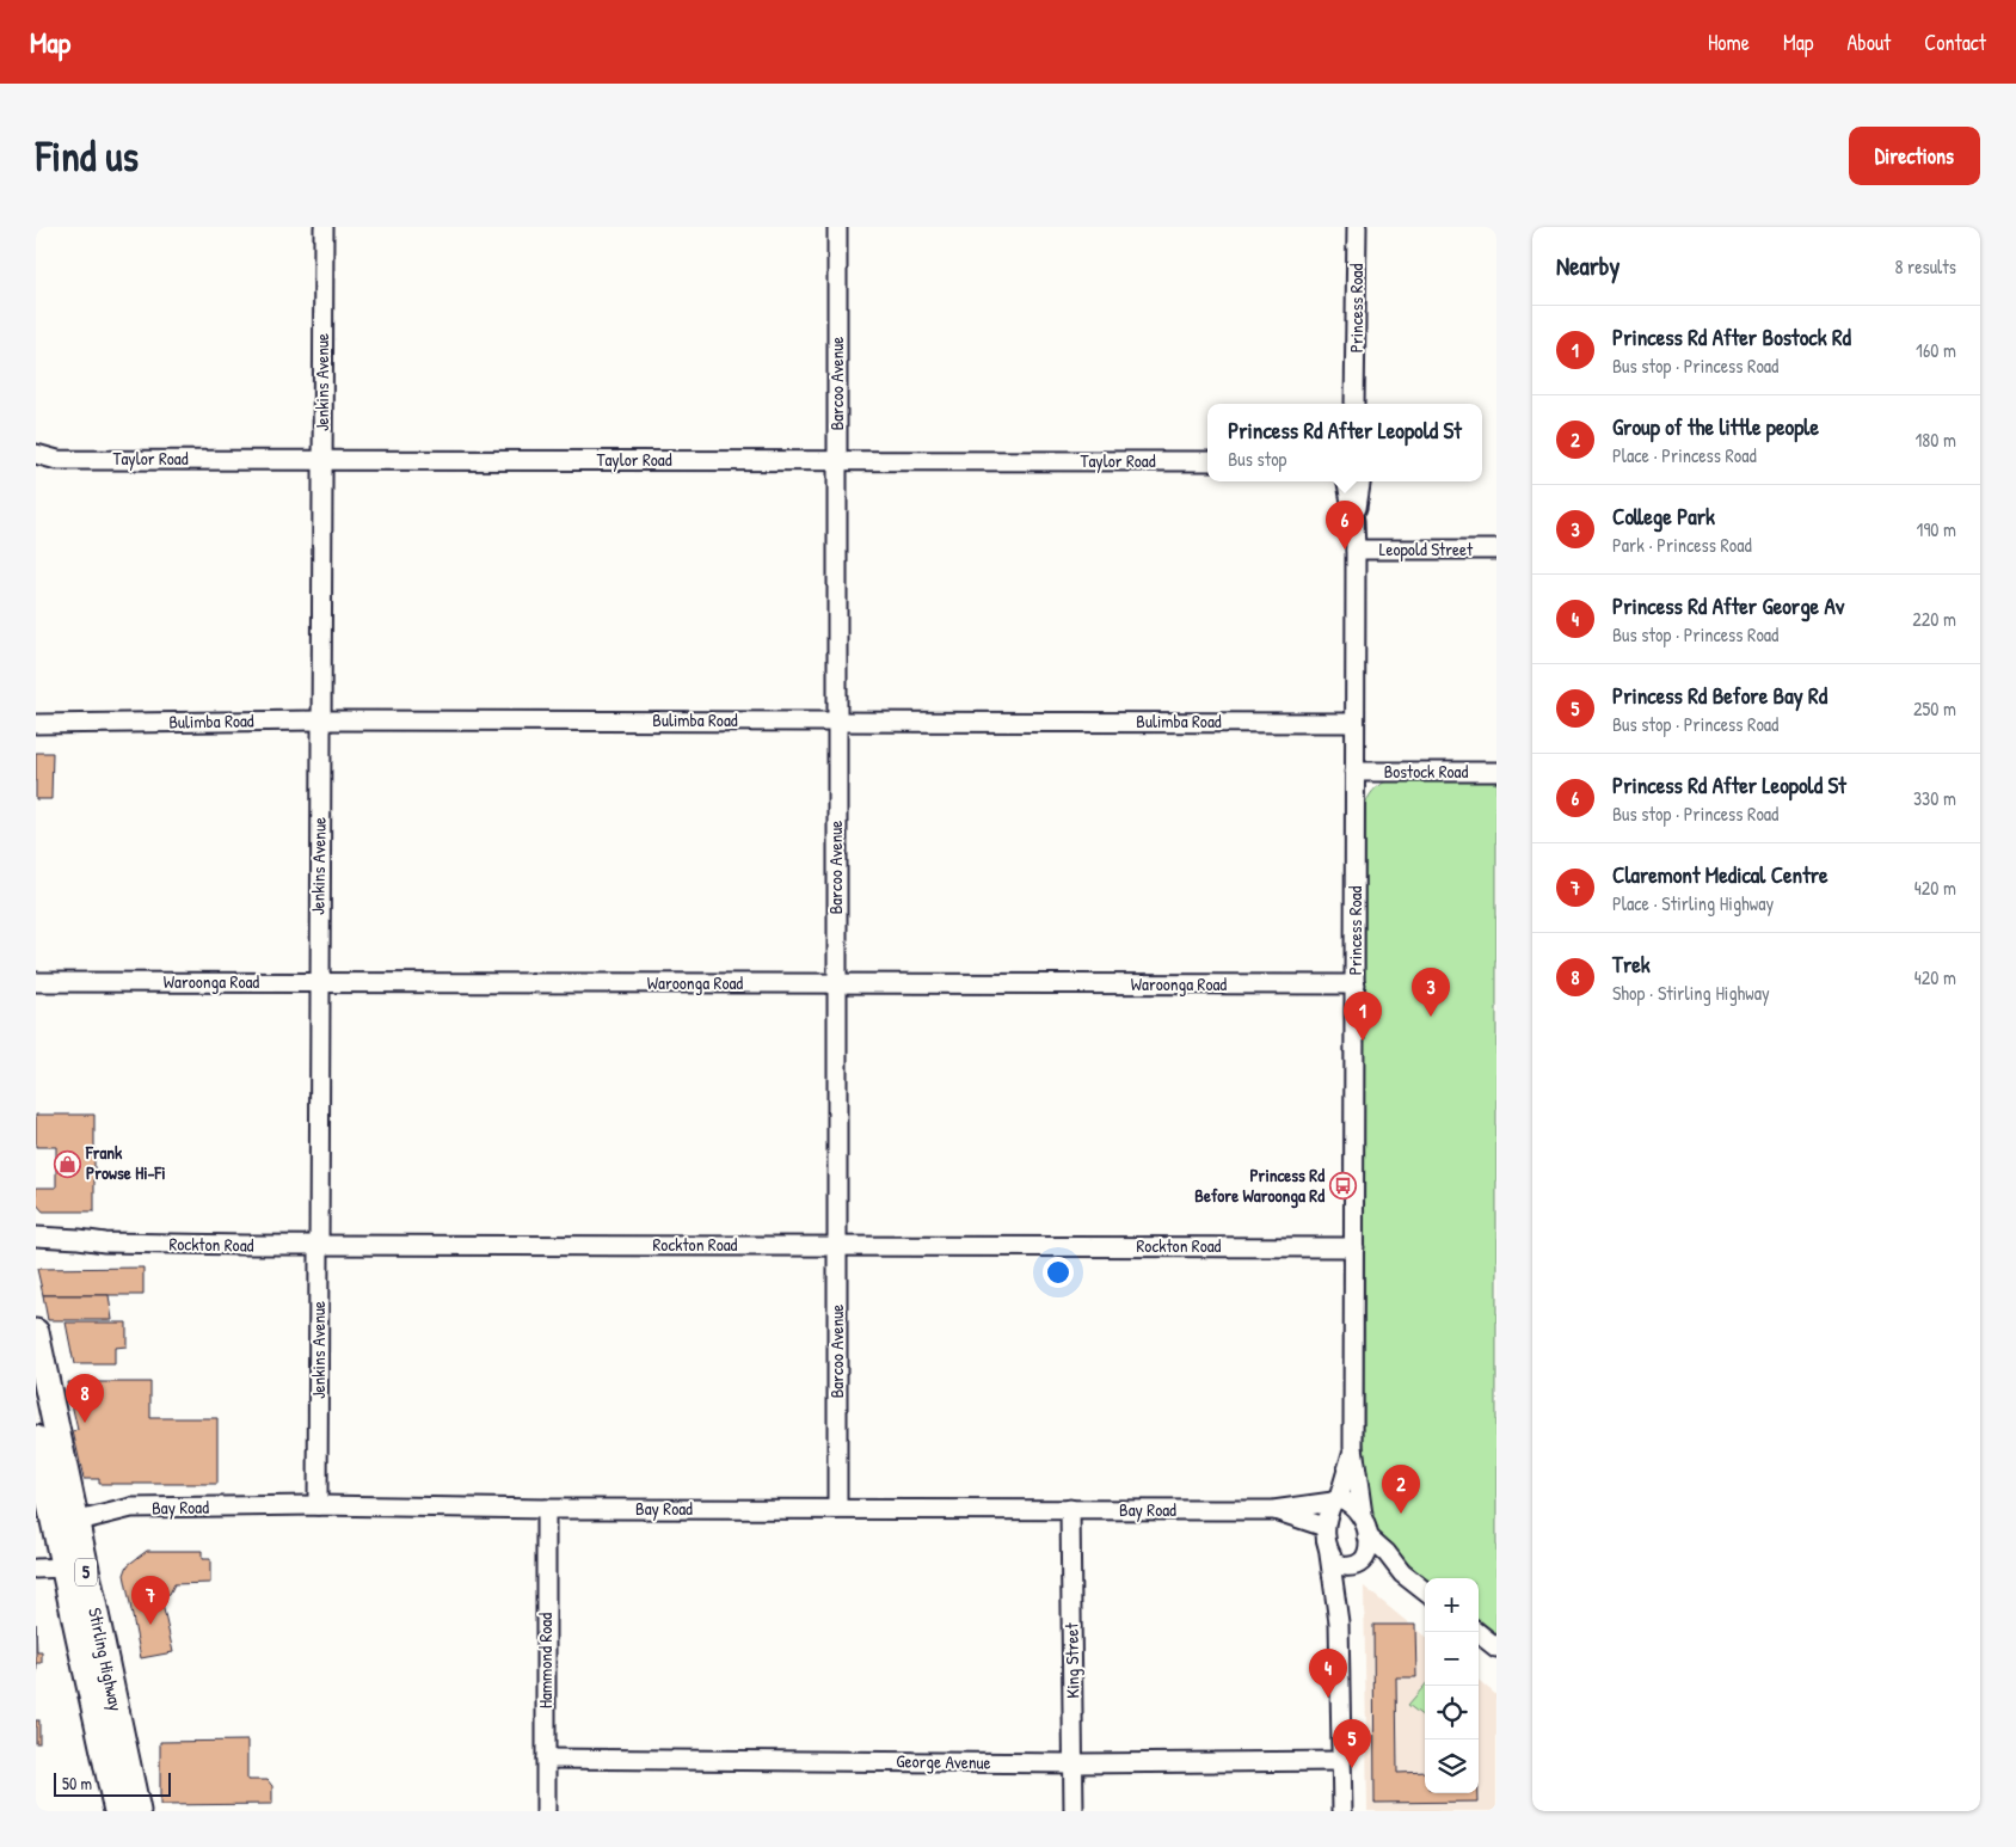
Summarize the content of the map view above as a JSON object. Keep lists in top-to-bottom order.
{
  "streets": {
    "highway": ["5", "Stirling Highway"],
    "street": [
      "Princess Road",
      "Jenkins Avenue",
      "Barcoo Avenue",
      "Taylor Road",
      "Leopold Street",
      "Bulimba Road",
      "Bostock Road",
      "Waroonga Road",
      "Rockton Road",
      "Bay Road",
      "Hammond Road",
      "King Street",
      "George Avenue"
    ]
  },
  "crossings": [
    ["Princess Road", "Leopold Street"],
    ["Princess Road", "Bulimba Road"],
    ["Princess Road", "Bostock Road"],
    ["Princess Road", "Waroonga Road"],
    ["Princess Road", "Rockton Road"],
    ["Princess Road", "Bay Road"],
    ["Jenkins Avenue", "Taylor Road"],
    ["Jenkins Avenue", "Bulimba Road"],
    ["Jenkins Avenue", "Waroonga Road"],
    ["Jenkins Avenue", "Rockton Road"],
    ["Jenkins Avenue", "Bay Road"],
    ["Barcoo Avenue", "Taylor Road"],
    ["Barcoo Avenue", "Bulimba Road"],
    ["Barcoo Avenue", "Waroonga Road"],
    ["Barcoo Avenue", "Rockton Road"],
    ["Barcoo Avenue", "Bay Road"],
    ["Bay Road", "Stirling Highway"],
    ["Bay Road", "Hammond Road"],
    ["Bay Road", "King Street"],
    ["Hammond Road", "George Avenue"],
    ["King Street", "George Avenue"]
  ],
  "places": {
    "shop": ["Frank Prowse Hi-Fi"],
    "bus stop": ["Princess Rd Before Waroonga Rd"]
  },
  "scale_bar": "50 m",
  "page": {
    "header": "Map",
    "nav": [
      "Home",
      "Map",
      "About",
      "Contact"
    ],
    "buttons": "Directions",
    "title": "Find us",
    "heading": ["Nearby", "8 results"],
    "list": [
      {
        "mark": "1",
        "name": "Princess Rd After Bostock Rd",
        "note": "Bus stop · Princess Road",
        "value": "160 m"
      },
      {
        "mark": "2",
        "name": "Group of the little people",
        "note": "Place · Princess Road",
        "value": "180 m"
      },
      {
        "mark": "3",
        "name": "College Park",
        "note": "Park · Princess Road",
        "value": "190 m"
      },
      {
        "mark": "4",
        "name": "Princess Rd After George Av",
        "note": "Bus stop · Princess Road",
        "value": "220 m"
      },
      {
        "mark": "5",
        "name": "Princess Rd Before Bay Rd",
        "note": "Bus stop · Princess Road",
        "value": "250 m"
      },
      {
        "mark": "6",
        "name": "Princess Rd After Leopold St",
        "note": "Bus stop · Princess Road",
        "value": "330 m"
      },
      {
        "mark": "7",
        "name": "Claremont Medical Centre",
        "note": "Place · Stirling Highway",
        "value": "420 m"
      },
      {
        "mark": "8",
        "name": "Trek",
        "note": "Shop · Stirling Highway",
        "value": "420 m"
      }
    ],
    "popup": ["Princess Rd After Leopold St", "Bus stop"],
    "pins": [
      "6",
      "3",
      "1",
      "8",
      "2",
      "7",
      "4",
      "5"
    ],
    "map_buttons": ["+", "−"],
    "scale": "50 m"
  }
}
